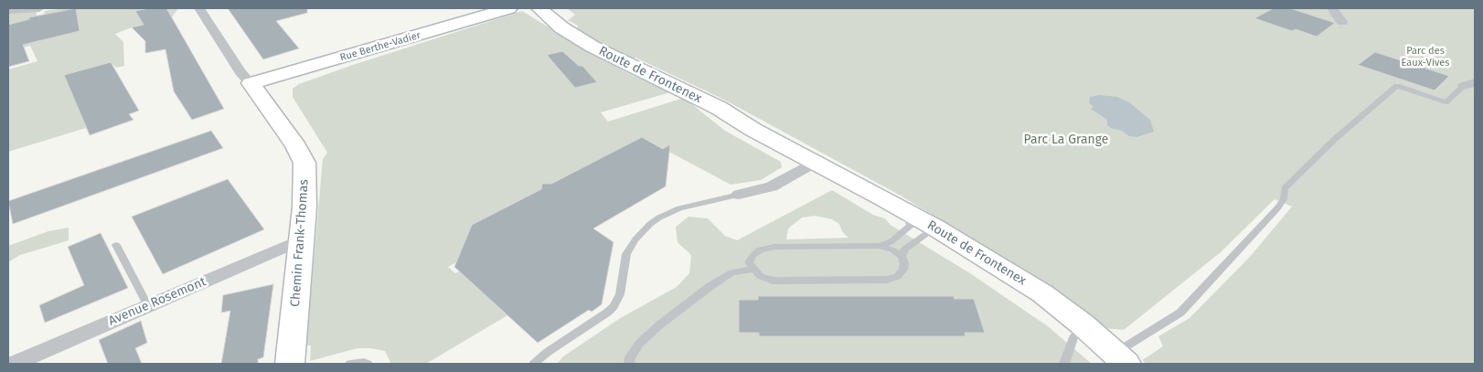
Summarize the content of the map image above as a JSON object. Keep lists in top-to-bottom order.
{
  "streets": {
    "main road": ["Rue Berthe-Vadier", "Route de Frontenex", "Chemin Frank-Thomas"],
    "street": ["Avenue Rosemont"]
  },
  "crossings": [
    ["Rue Berthe-Vadier", "Chemin Frank-Thomas"],
    ["Chemin Frank-Thomas", "Avenue Rosemont"]
  ],
  "parks": ["Parc des Eaux-Vives", "Parc La Grange"]
}
